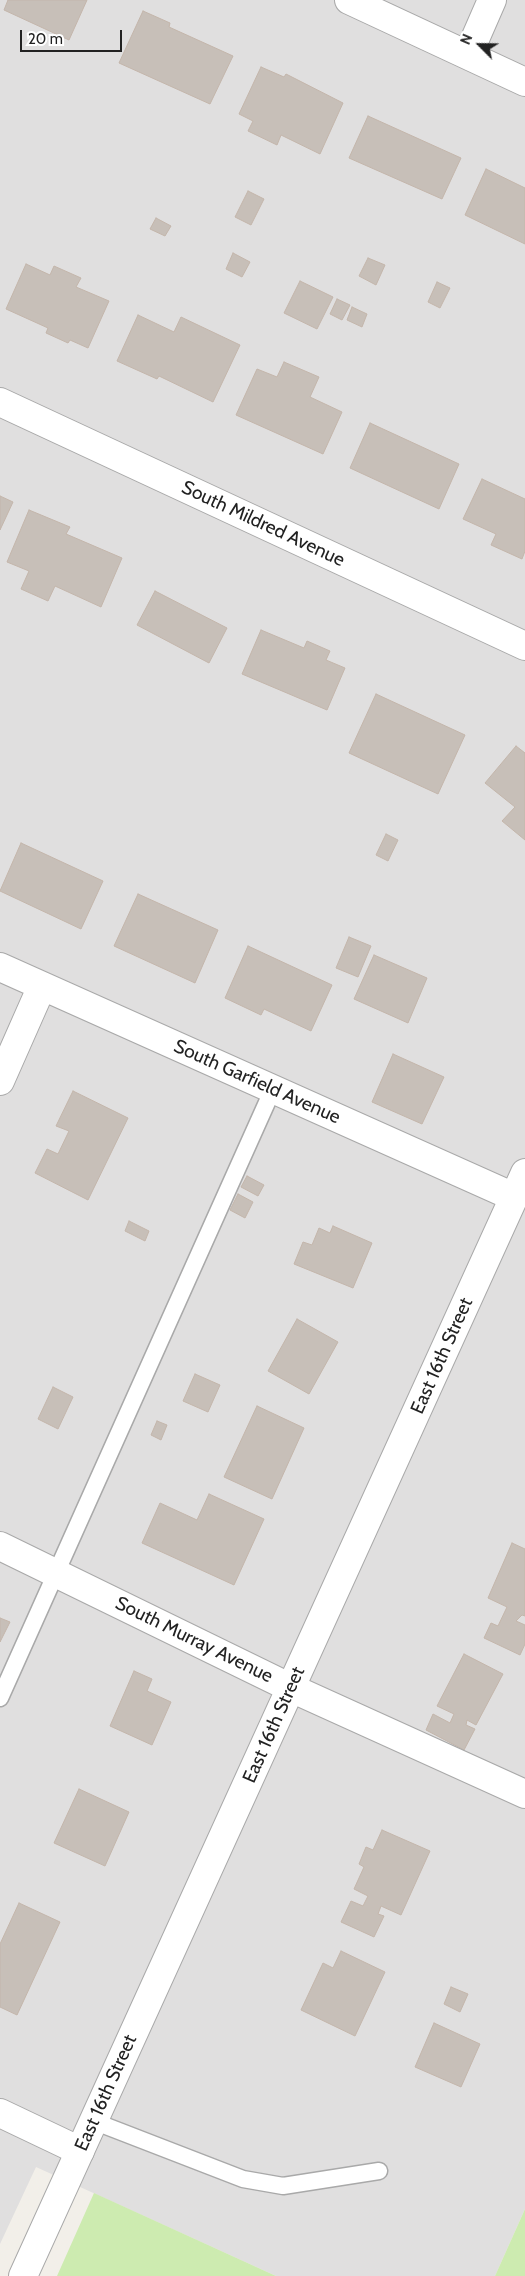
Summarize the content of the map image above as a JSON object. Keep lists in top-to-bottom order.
{
  "streets": {
    "street": [
      "South Mildred Avenue",
      "South Garfield Avenue",
      "East 16th Street",
      "South Murray Avenue"
    ]
  },
  "crossings": [
    ["South Garfield Avenue", "East 16th Street"],
    ["East 16th Street", "South Murray Avenue"]
  ],
  "scale_bar": "20 m",
  "north": "top left"
}
